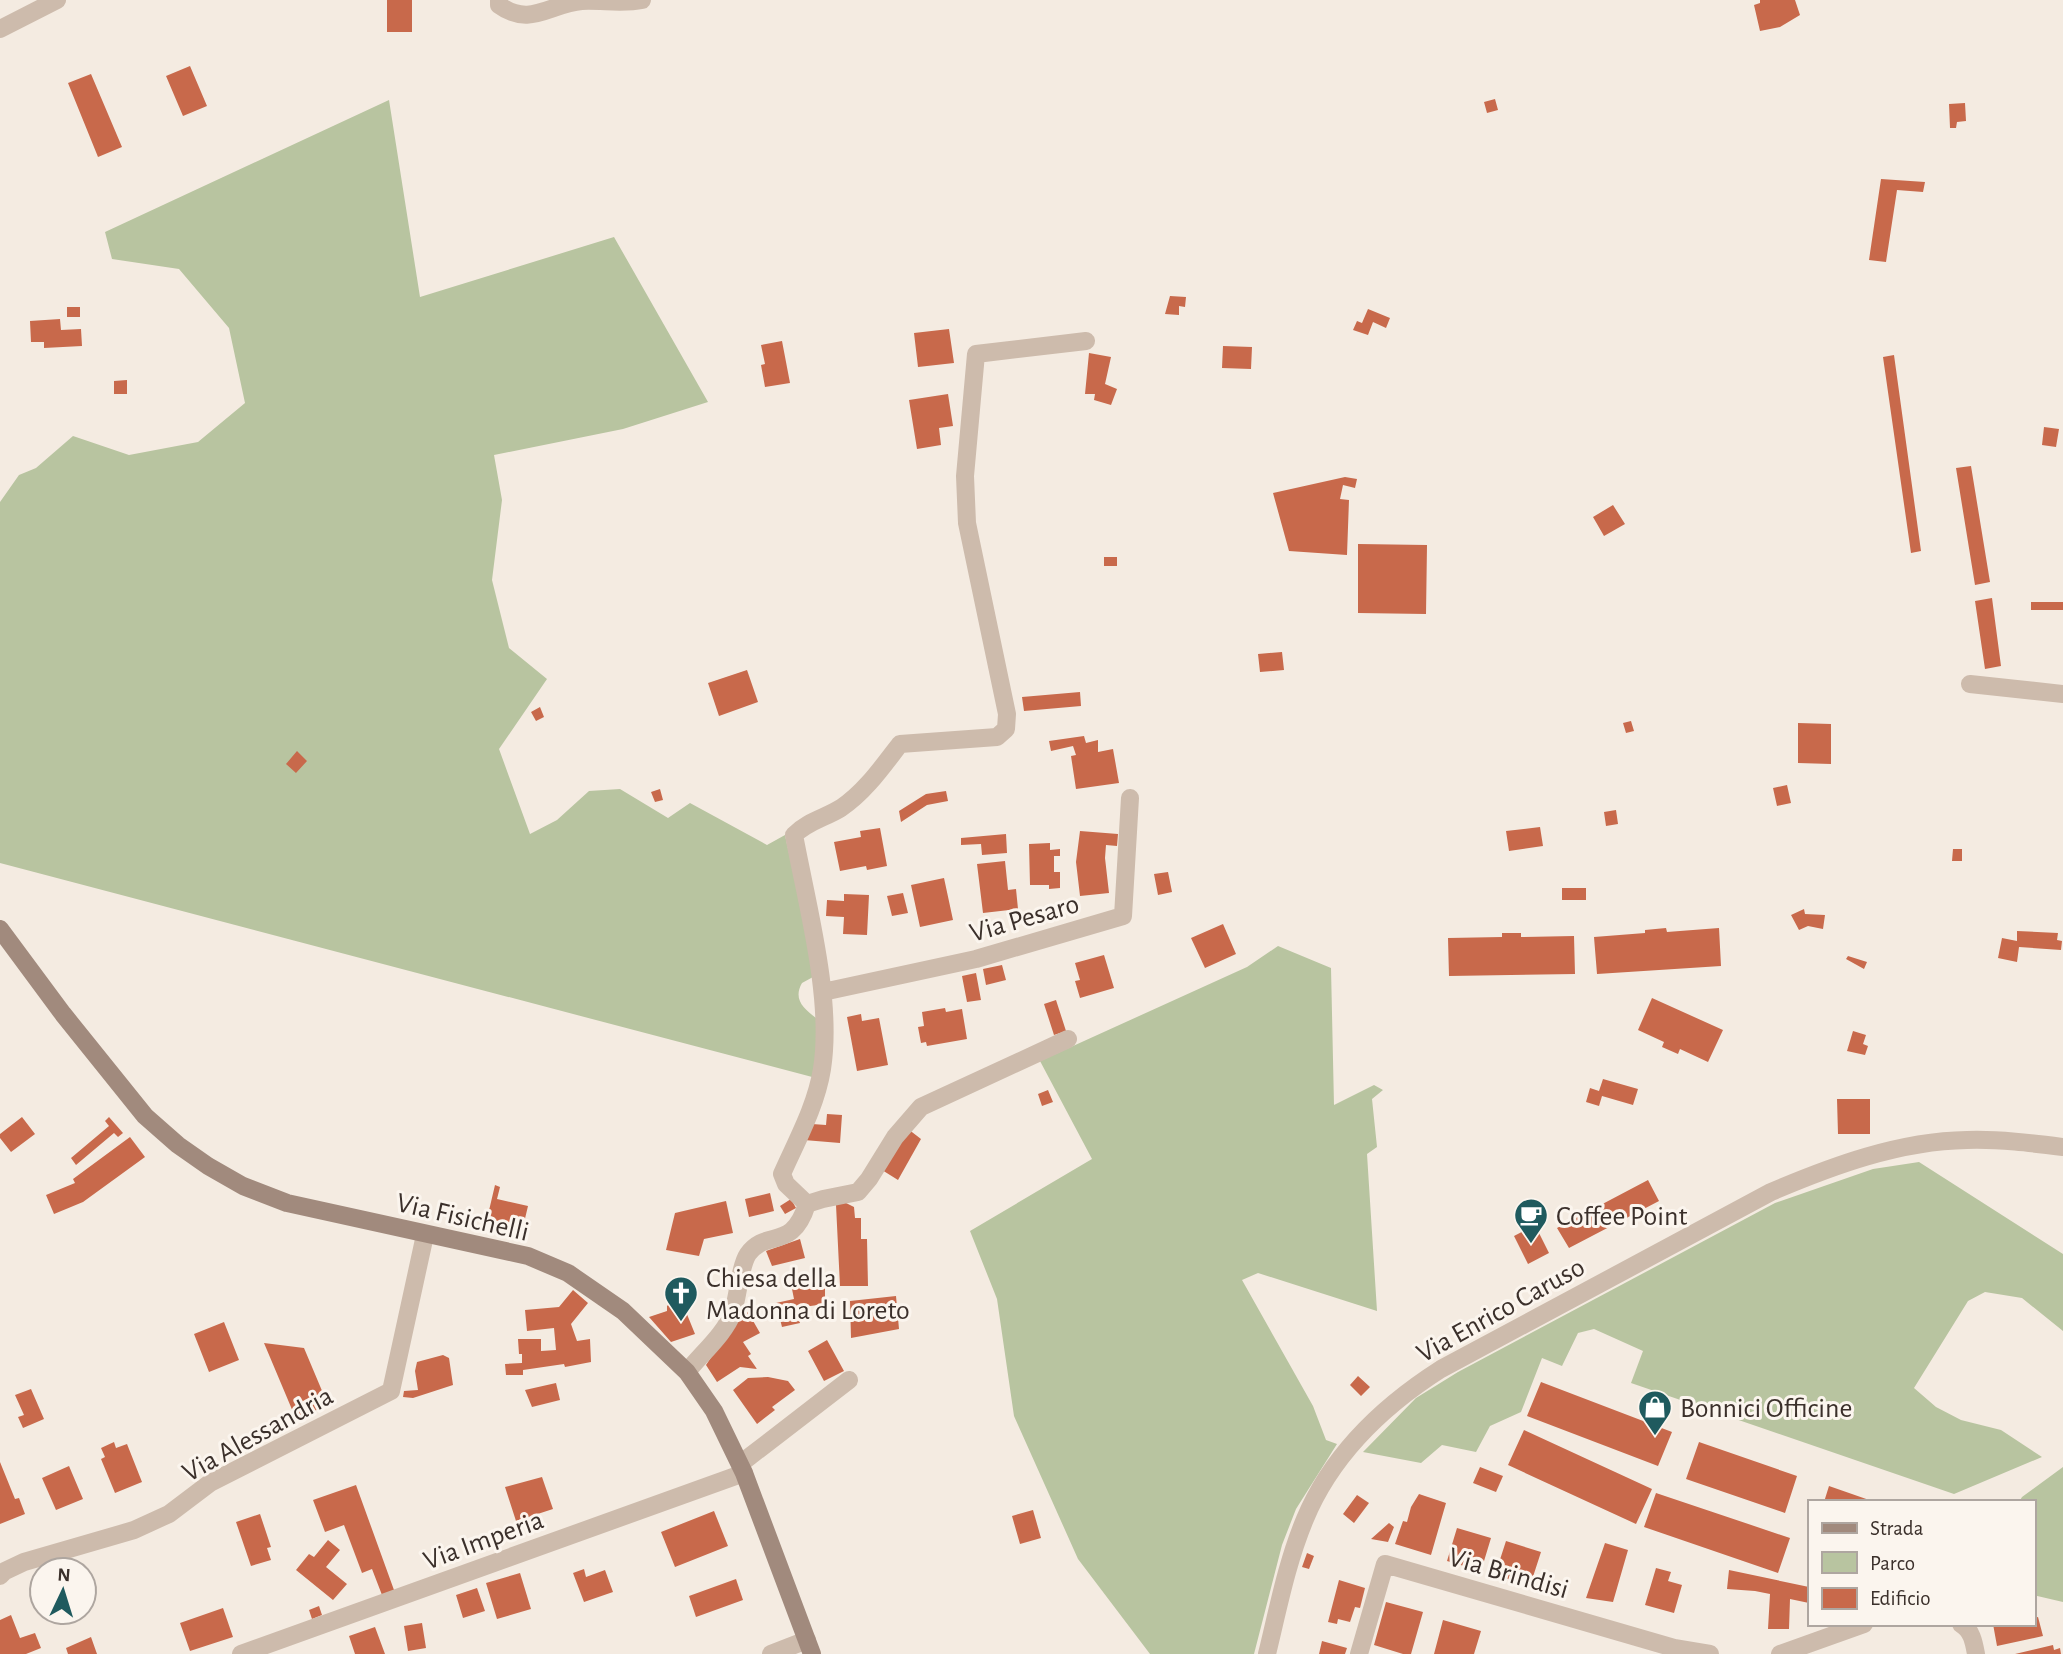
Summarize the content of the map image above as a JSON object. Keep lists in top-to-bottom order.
{
  "streets": {
    "main road": ["Via Fisichelli"],
    "street": [
      "Via Pesaro",
      "Via Enrico Caruso",
      "Via Alessandria",
      "Via Imperia",
      "Via Brindisi"
    ]
  },
  "crossings": [
    ["Via Fisichelli", "Via Alessandria"],
    ["Via Fisichelli", "Via Imperia"]
  ],
  "places": {
    "cafe": ["Coffee Point"],
    "church": ["Chiesa della Madonna di Loreto"],
    "shop": ["Bonnici Officine"]
  },
  "legend": ["Strada", "Parco", "Edificio"],
  "north": "top"
}
